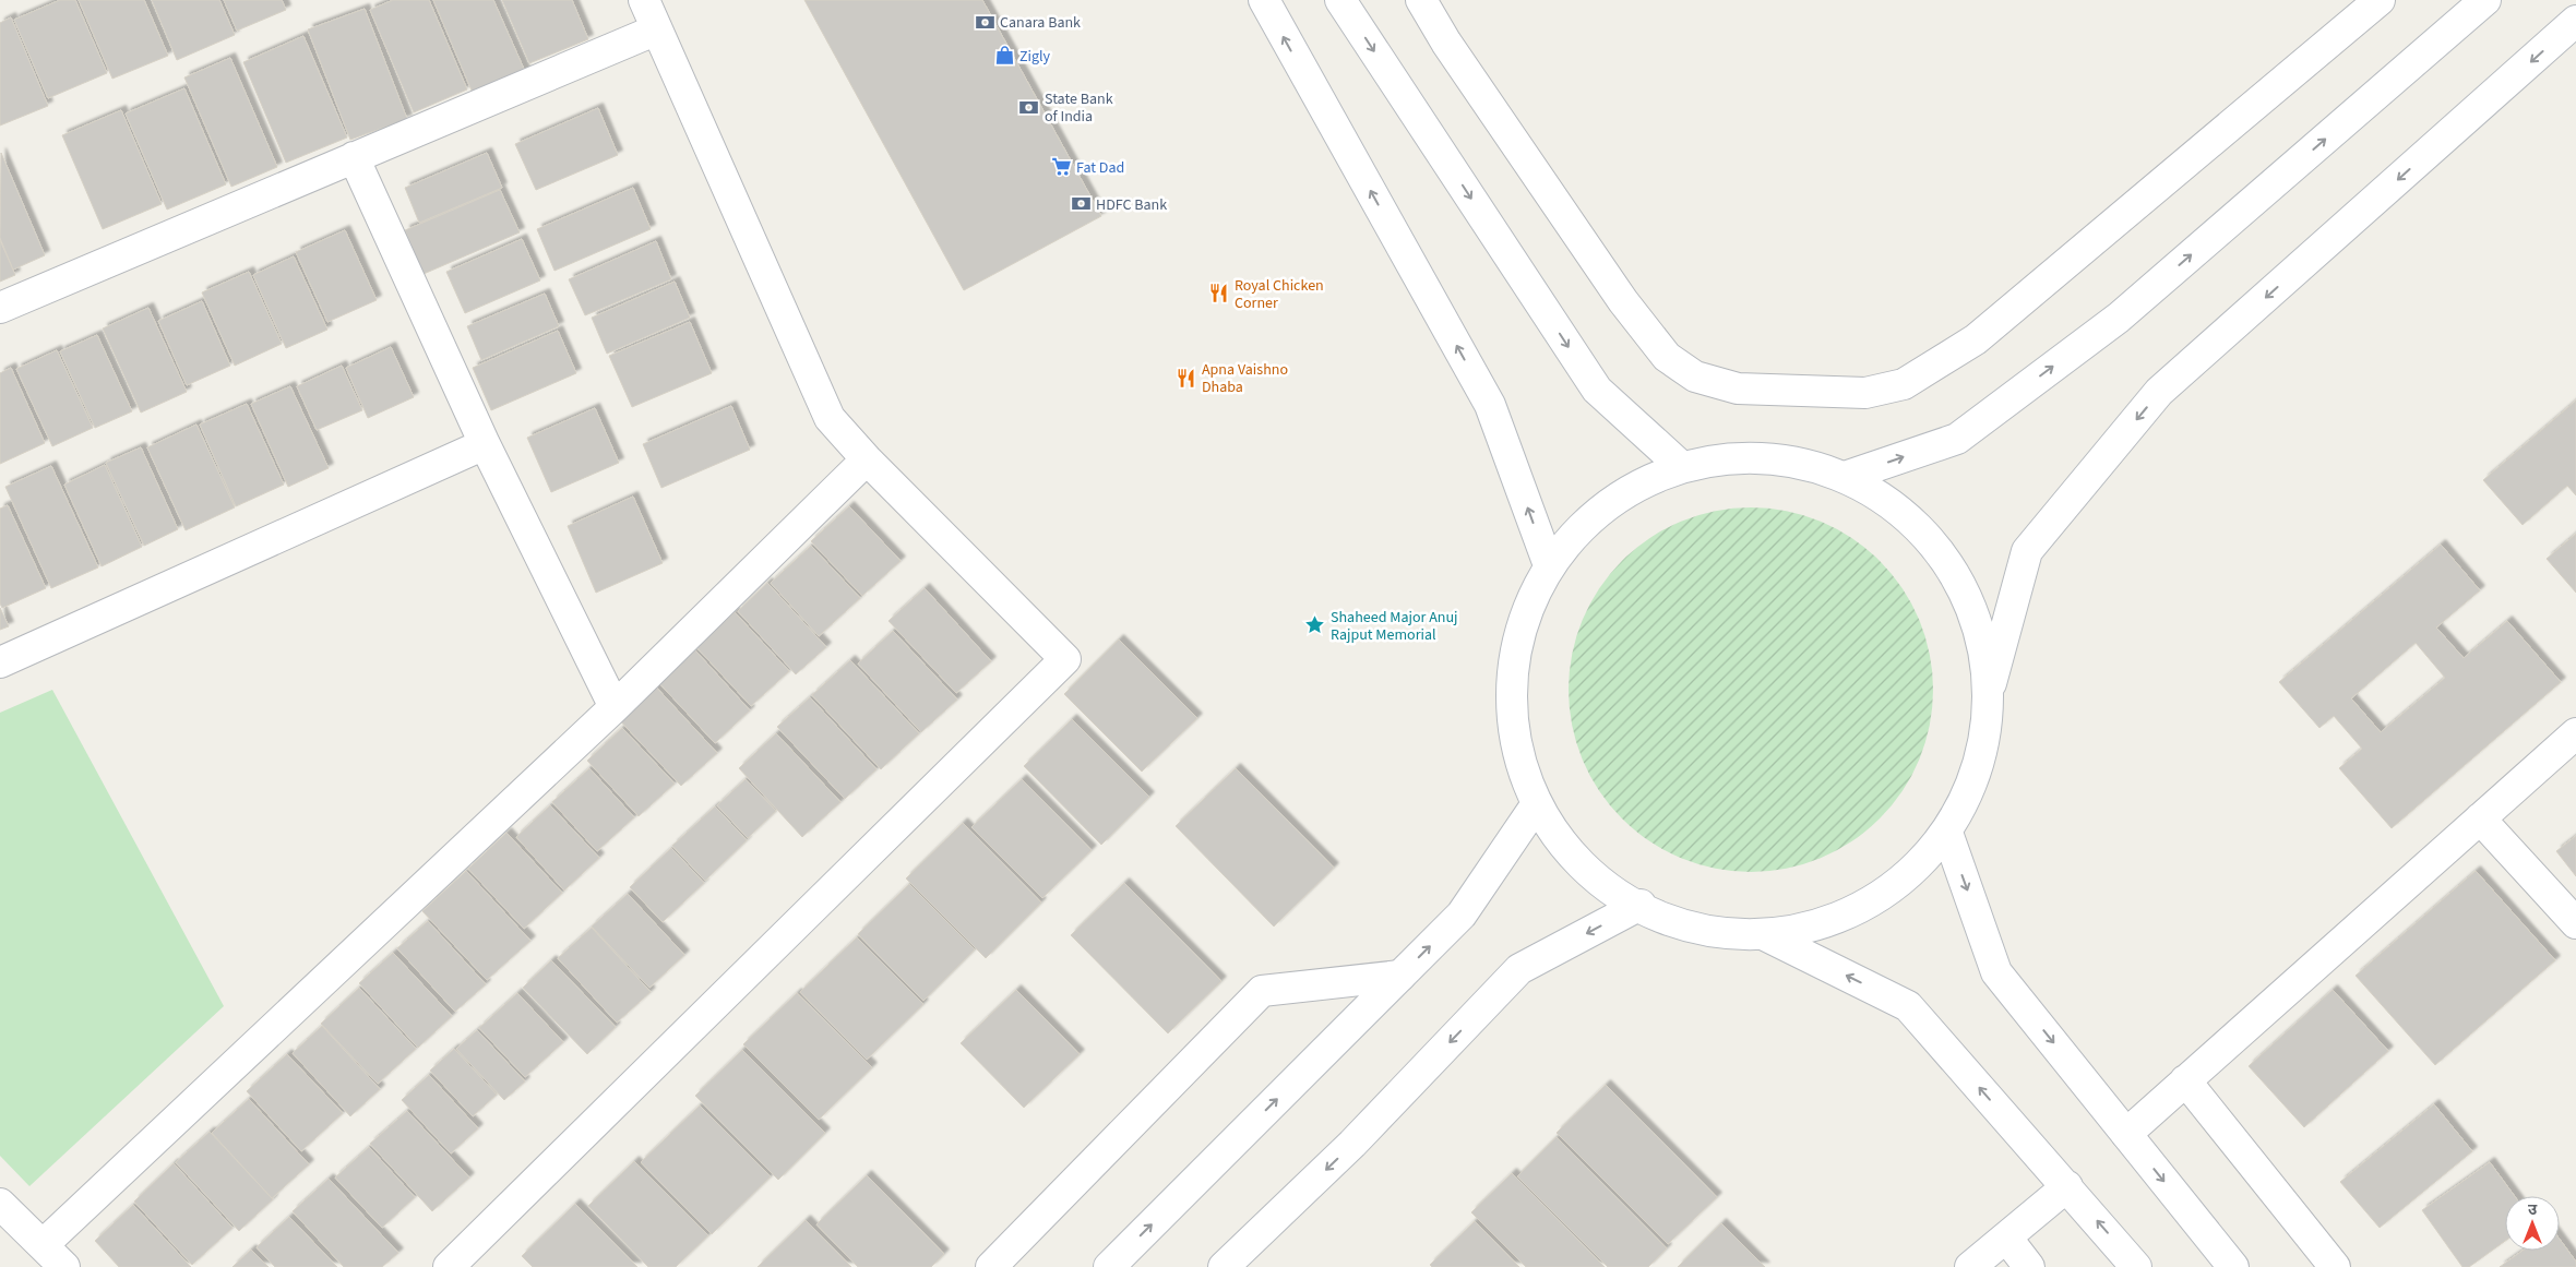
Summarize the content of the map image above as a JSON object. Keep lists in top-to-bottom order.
{
  "places": {
    "bank": ["Canara Bank", "State Bank of India", "HDFC Bank"],
    "shop": ["Zigly"],
    "supermarket": ["Fat Dad"],
    "restaurant": ["Royal Chicken Corner", "Apna Vaishno Dhaba"],
    "place": ["Shaheed Major Anuj Rajput Memorial"]
  },
  "north": "top"
}
